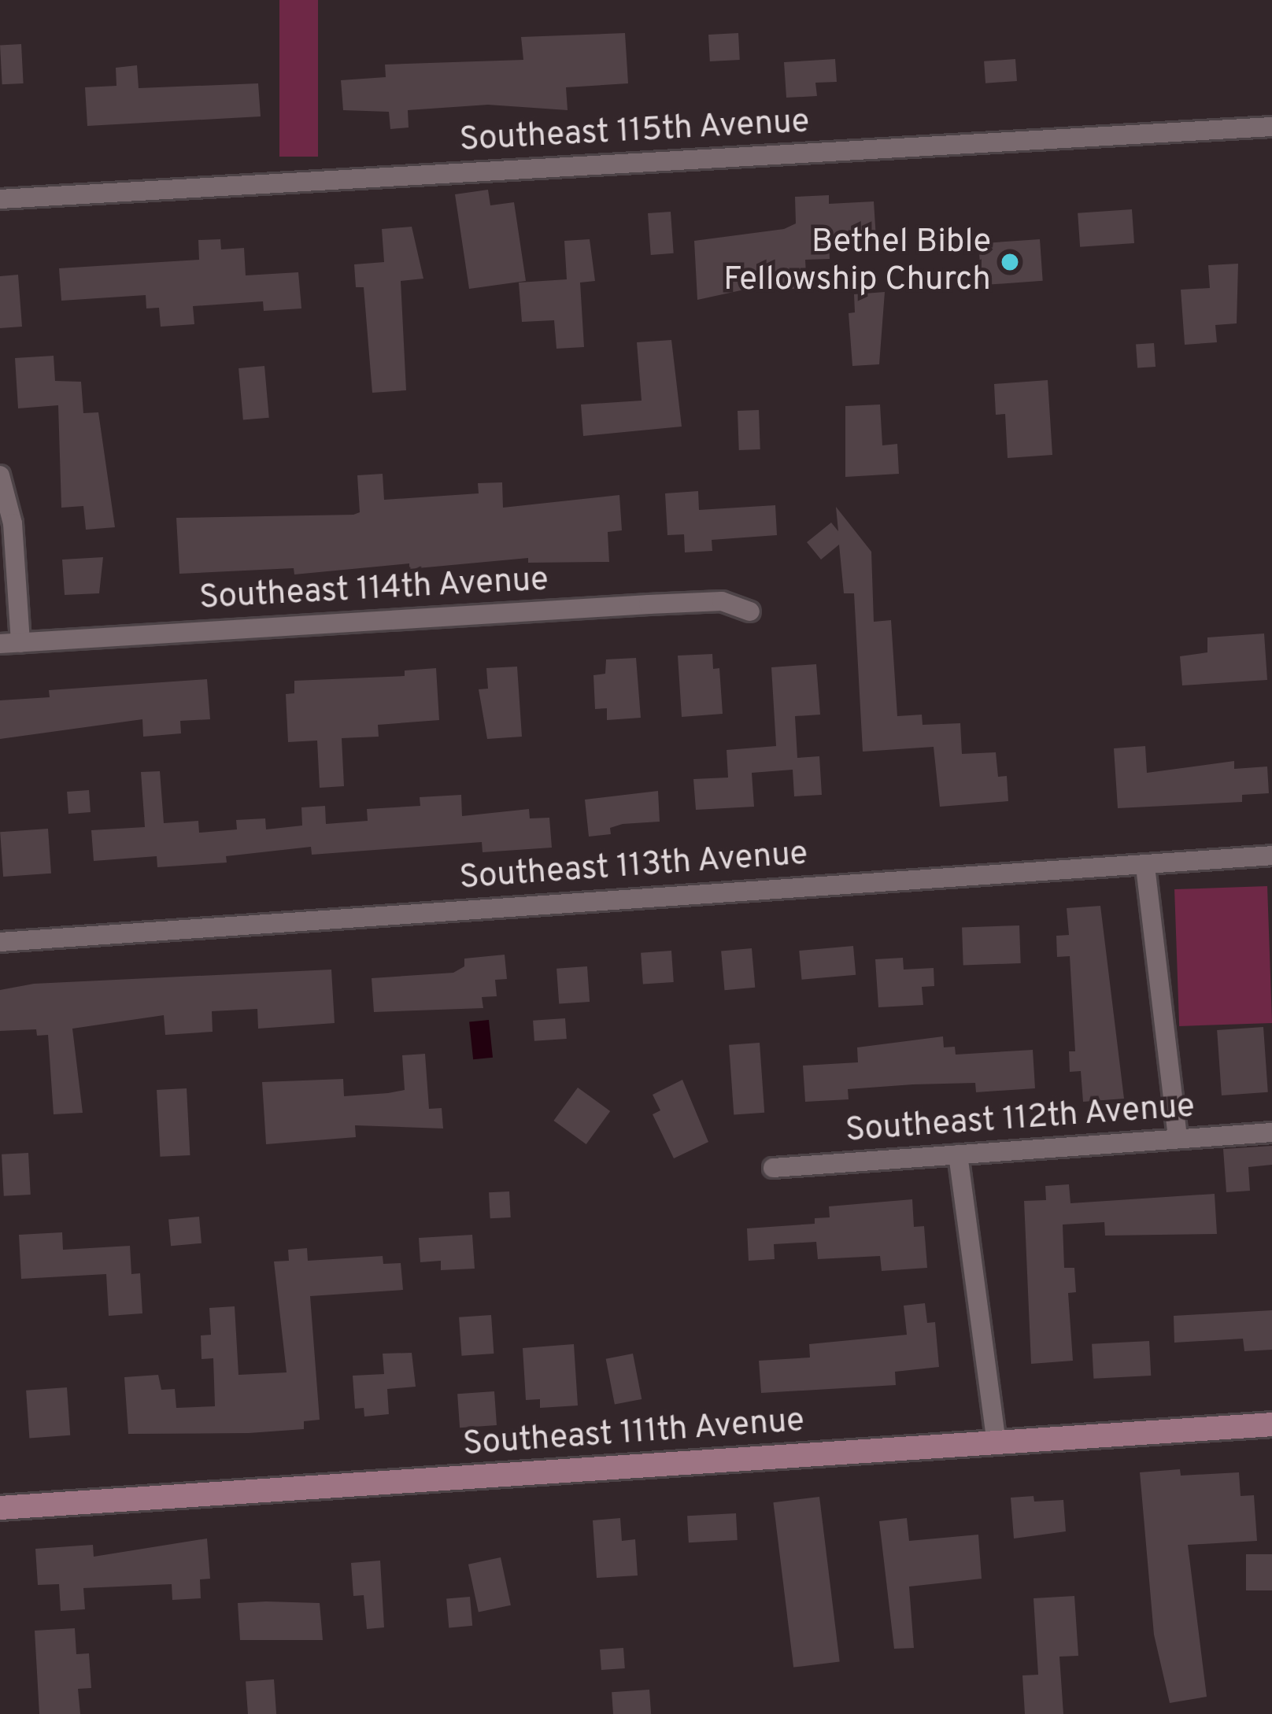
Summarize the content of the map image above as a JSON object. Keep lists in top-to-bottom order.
{
  "streets": {
    "street": [
      "Southeast 115th Avenue",
      "Southeast 114th Avenue",
      "Southeast 113th Avenue",
      "Southeast 112th Avenue",
      "Southeast 111th Avenue"
    ]
  },
  "places": ["Bethel Bible Fellowship Church"]
}
